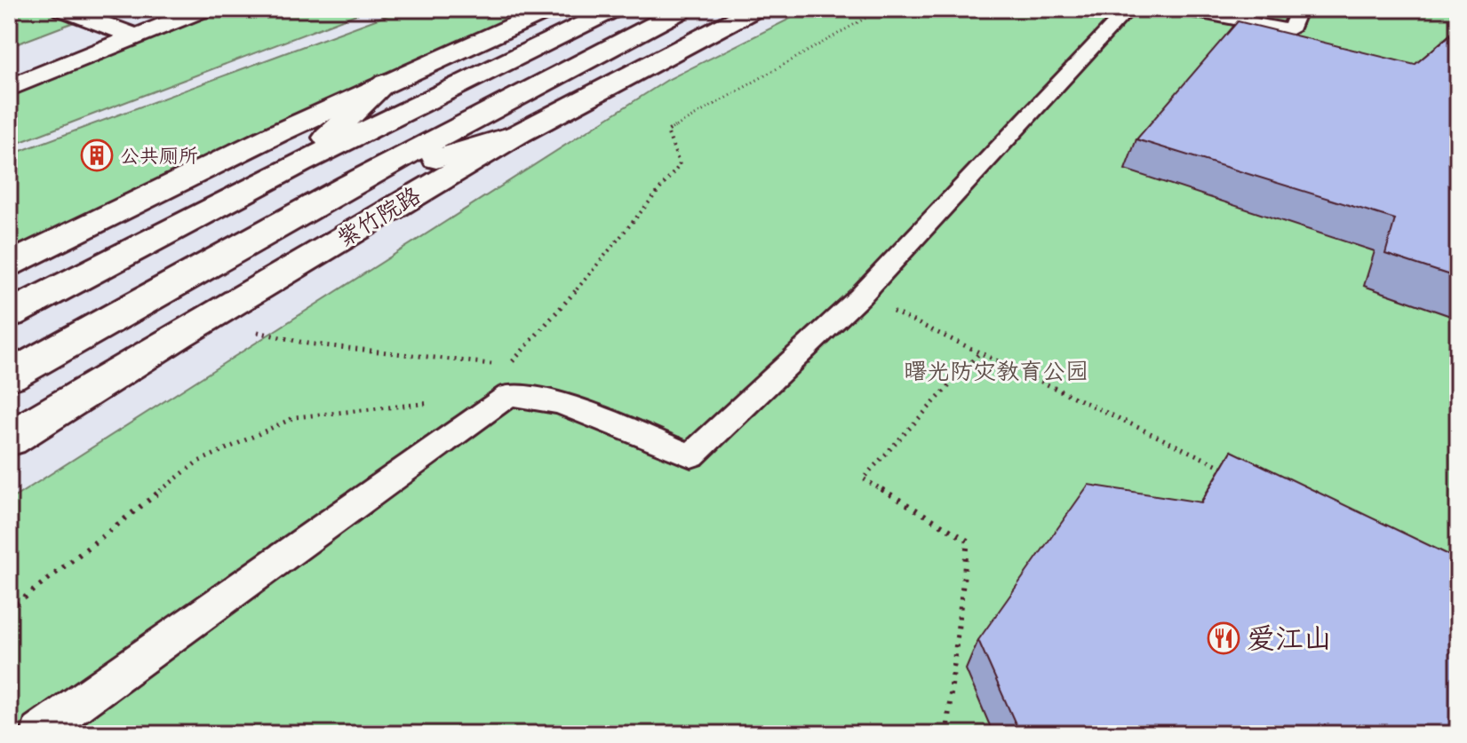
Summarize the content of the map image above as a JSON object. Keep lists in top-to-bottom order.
{
  "streets": {
    "street": ["紫竹院路"]
  },
  "parks": ["曙光防灾教育公园"],
  "places": {
    "building": ["公共厕所"],
    "restaurant": ["爱江山"]
  }
}
